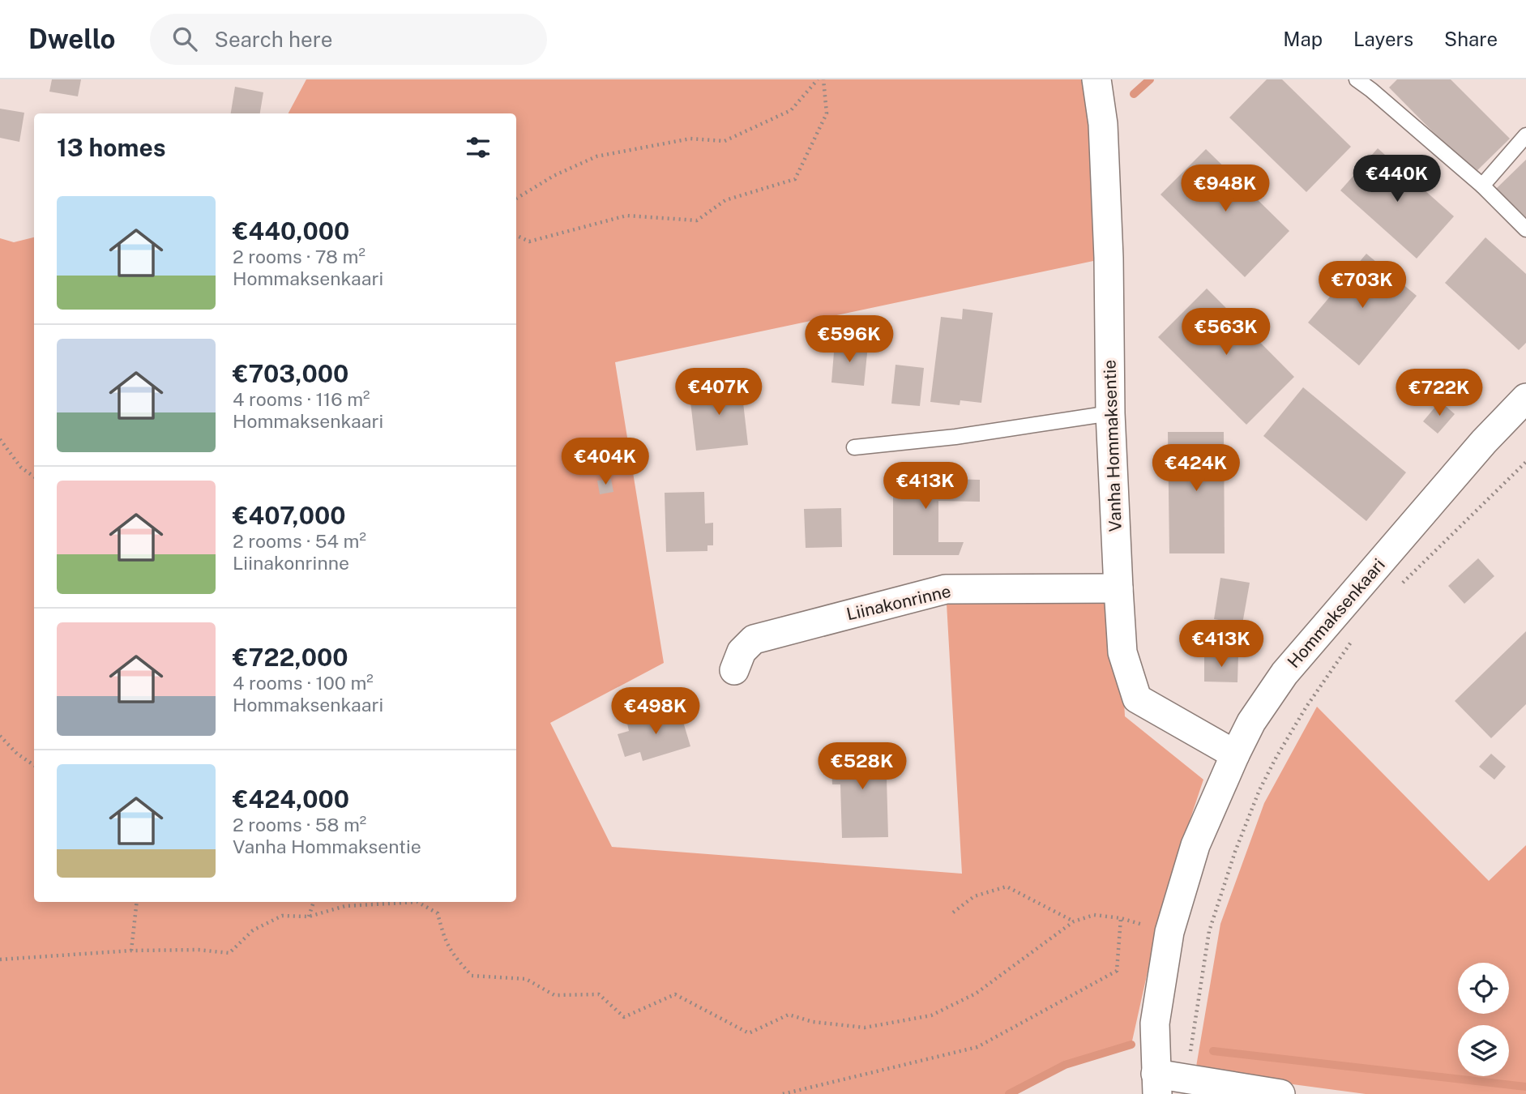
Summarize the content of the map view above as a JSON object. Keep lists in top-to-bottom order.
{
  "streets": {
    "street": ["Vanha Hommaksentie", "Liinakonrinne", "Hommaksenkaari"]
  },
  "crossings": [
    ["Vanha Hommaksentie", "Liinakonrinne"],
    ["Vanha Hommaksentie", "Hommaksenkaari"]
  ],
  "page": {
    "header": "Dwello",
    "search": "Search here",
    "nav": ["Map", "Layers", "Share"],
    "heading": "13 homes",
    "price": [
      "€440K",
      "€948K",
      "€703K",
      "€563K",
      "€596K",
      "€407K",
      "€722K",
      "€404K",
      "€424K",
      "€413K",
      "€413K",
      "€498K",
      "€528K"
    ],
    "list": [
      {
        "name": "€440,000",
        "note": "2 rooms · 78 m² · Hommaksenkaari"
      },
      {
        "name": "€703,000",
        "note": "4 rooms · 116 m² · Hommaksenkaari"
      },
      {
        "name": "€407,000",
        "note": "2 rooms · 54 m² · Liinakonrinne"
      },
      {
        "name": "€722,000",
        "note": "4 rooms · 100 m² · Hommaksenkaari"
      },
      {
        "name": "€424,000",
        "note": "2 rooms · 58 m² · Vanha Hommaksentie"
      }
    ]
  }
}
